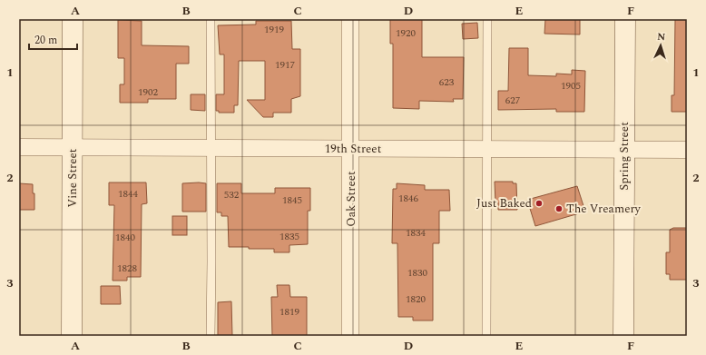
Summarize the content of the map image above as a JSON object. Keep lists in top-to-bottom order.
{
  "streets": {
    "main road": ["Spring Street", "Vine Street"],
    "street": ["19th Street", "Oak Street"]
  },
  "crossings": [
    ["19th Street", "Spring Street"],
    ["19th Street", "Vine Street"],
    ["19th Street", "Oak Street"]
  ],
  "places": ["Just Baked", "The Vreamery"],
  "house_numbers": [
    "1919",
    "1920",
    "1917",
    "623",
    "1905",
    "1902",
    "627",
    "1844",
    "532",
    "1846",
    "1845",
    "1834",
    "1835",
    "1840",
    "1828",
    "1830",
    "1820",
    "1819"
  ],
  "scale_bar": "20 m",
  "north": "top",
  "grid": {
    "columns": [
      "A",
      "B",
      "C",
      "D",
      "E",
      "F"
    ],
    "rows": ["1", "2", "3"]
  }
}
